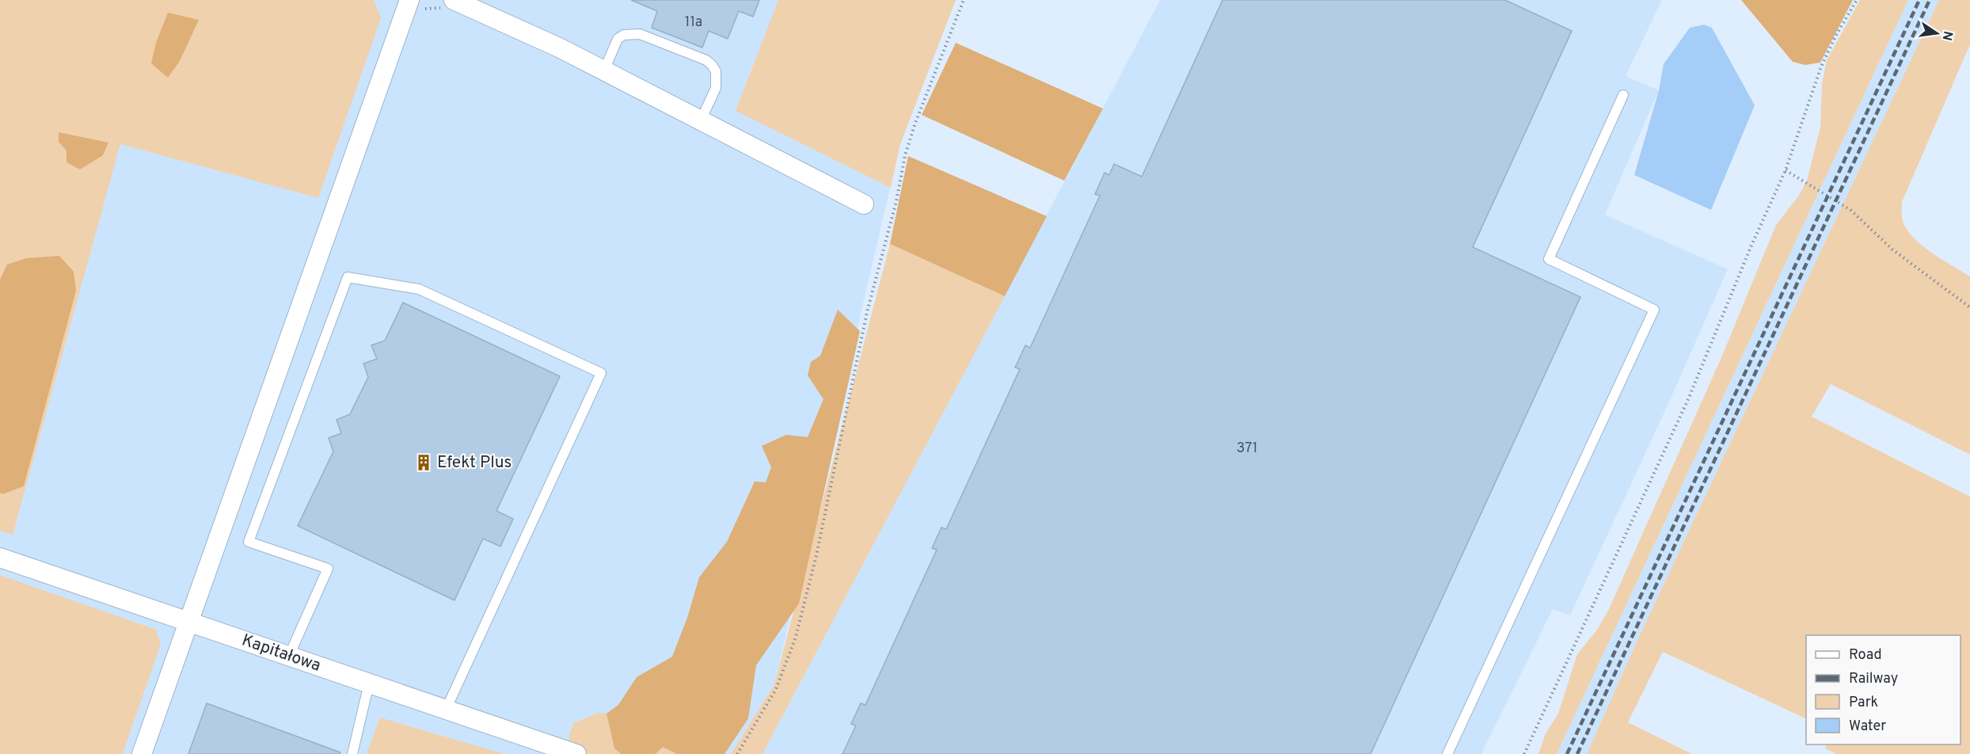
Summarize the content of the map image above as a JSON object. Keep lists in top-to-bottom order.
{
  "streets": {
    "street": ["Kapitałowa"]
  },
  "places": {
    "building": ["Efekt Plus"]
  },
  "house_numbers": ["11a", "371"],
  "legend": [
    "Road",
    "Railway",
    "Park",
    "Water"
  ],
  "north": "right"
}
